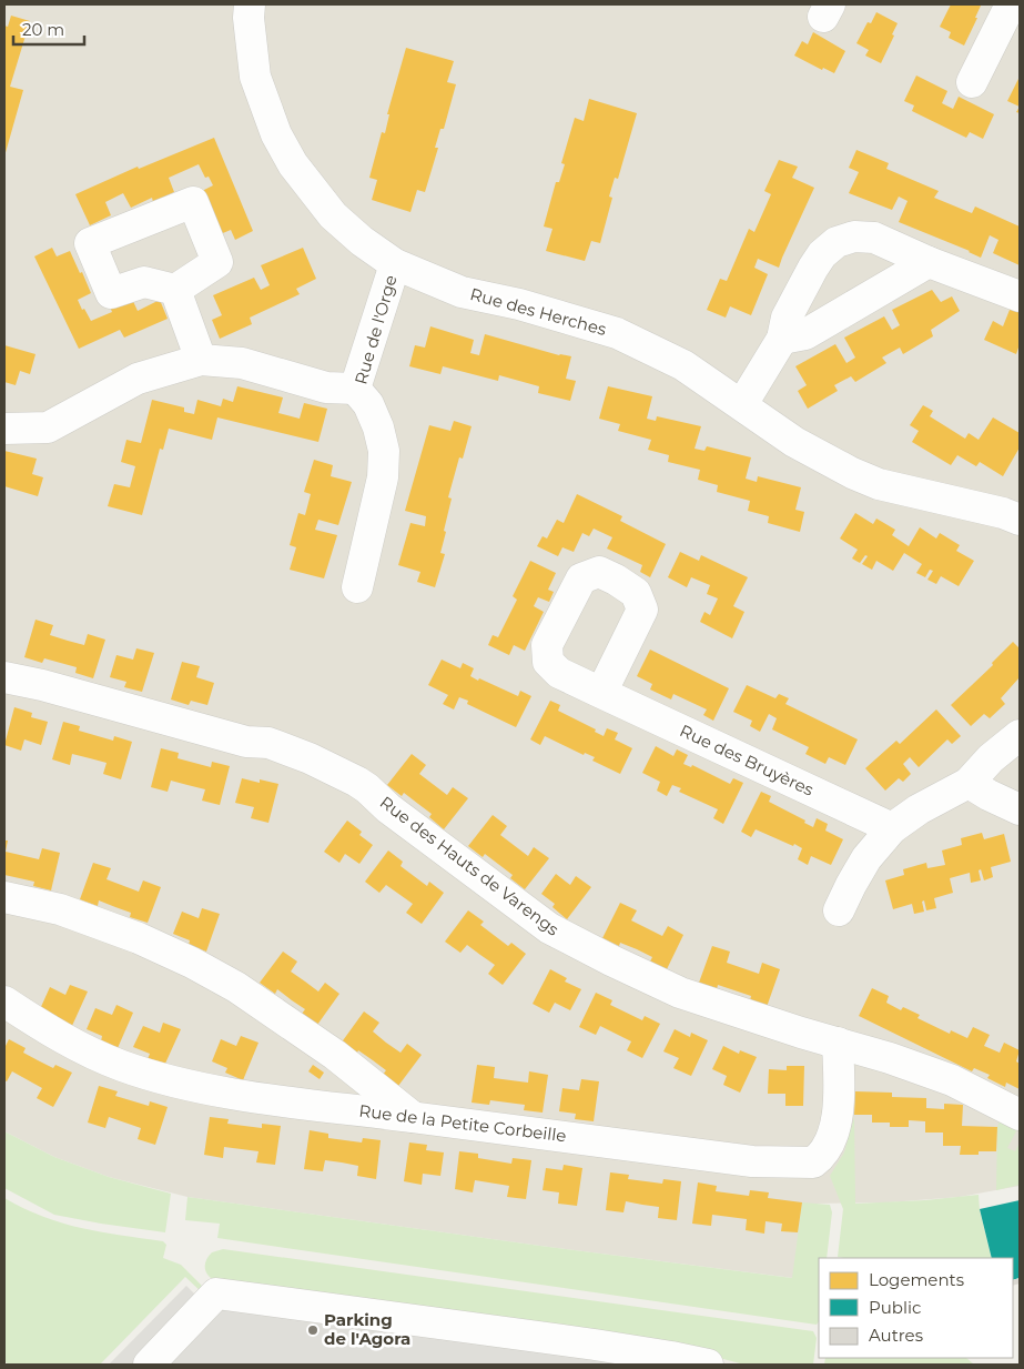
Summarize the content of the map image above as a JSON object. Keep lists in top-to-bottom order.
{
  "streets": {
    "street": [
      "Rue des Herches",
      "Rue de l'Orge",
      "Rue des Bruyères",
      "Rue des Hauts de Varengs",
      "Rue de la Petite Corbeille"
    ]
  },
  "crossings": [
    ["Rue des Herches", "Rue de l'Orge"],
    ["Rue des Hauts de Varengs", "Rue de la Petite Corbeille"]
  ],
  "places": ["Parking de l'Agora"],
  "legend": ["Logements", "Public", "Autres"],
  "scale_bar": "20 m"
}
